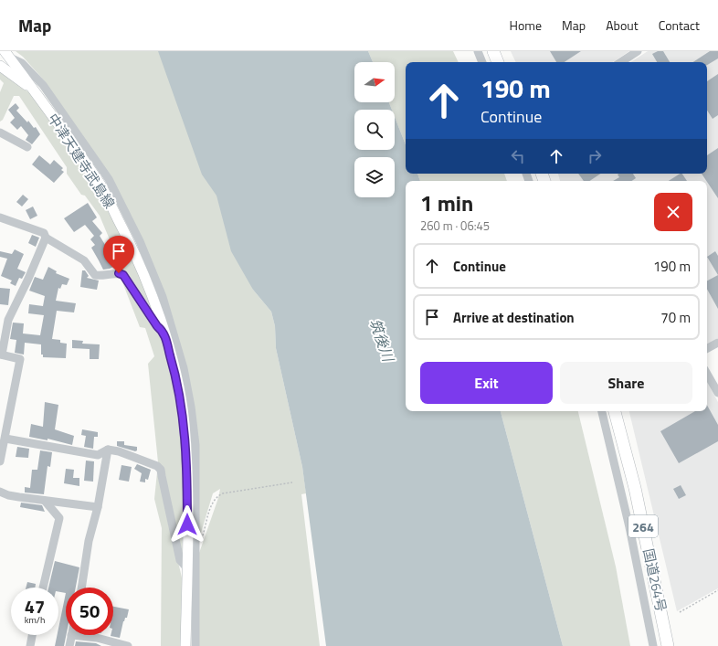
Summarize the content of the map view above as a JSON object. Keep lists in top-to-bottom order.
{
  "streets": {
    "highway": ["264", "国道264号"],
    "main road": ["中津天建寺武島線"]
  },
  "water": ["筑後川"],
  "north": "right",
  "page": {
    "header": "Map",
    "nav": [
      "Home",
      "Map",
      "About",
      "Contact"
    ],
    "turn": ["190 m", "Continue"],
    "heading": ["1 min", "260 m · 06:45"],
    "list": [
      {
        "name": "Continue",
        "value": "190 m"
      },
      {
        "name": "Arrive at destination",
        "value": "70 m"
      }
    ],
    "buttons": ["Exit", "Share"],
    "speed": "47 km/h",
    "limit": "50"
  }
}
